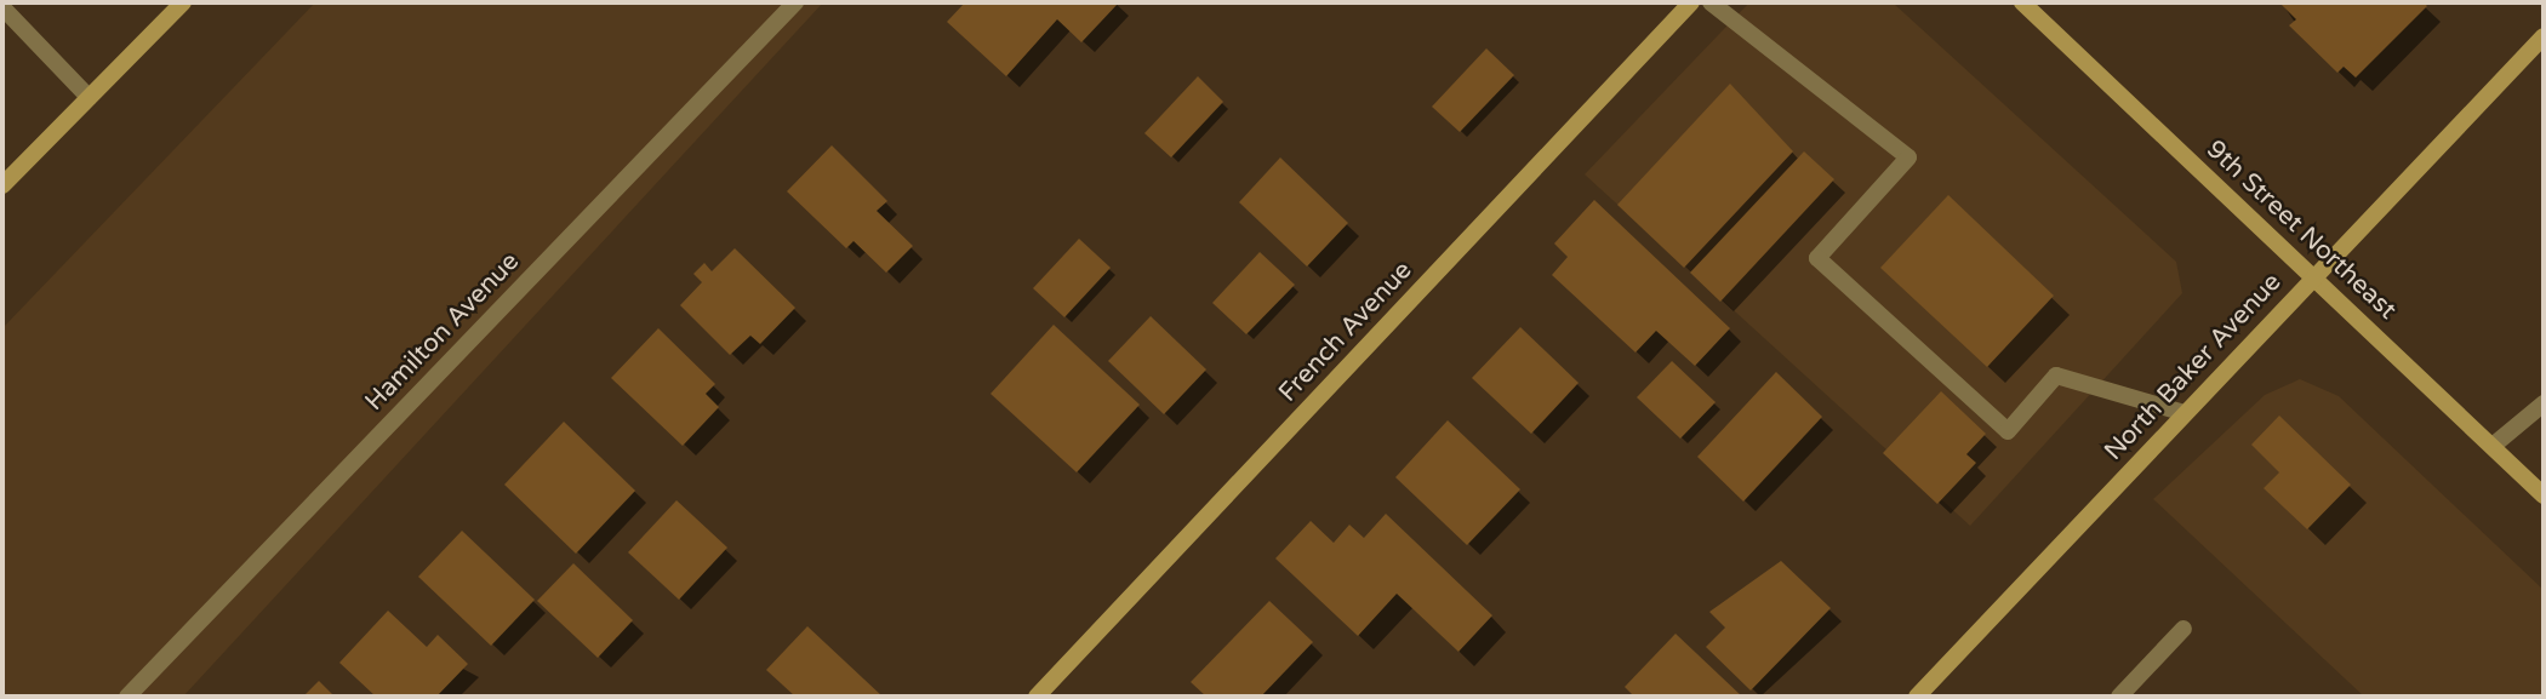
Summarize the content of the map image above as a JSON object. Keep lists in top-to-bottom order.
{
  "streets": {
    "street": [
      "9th Street Northeast",
      "Hamilton Avenue",
      "French Avenue",
      "North Baker Avenue"
    ]
  },
  "crossings": [
    ["9th Street Northeast", "North Baker Avenue"]
  ]
}
